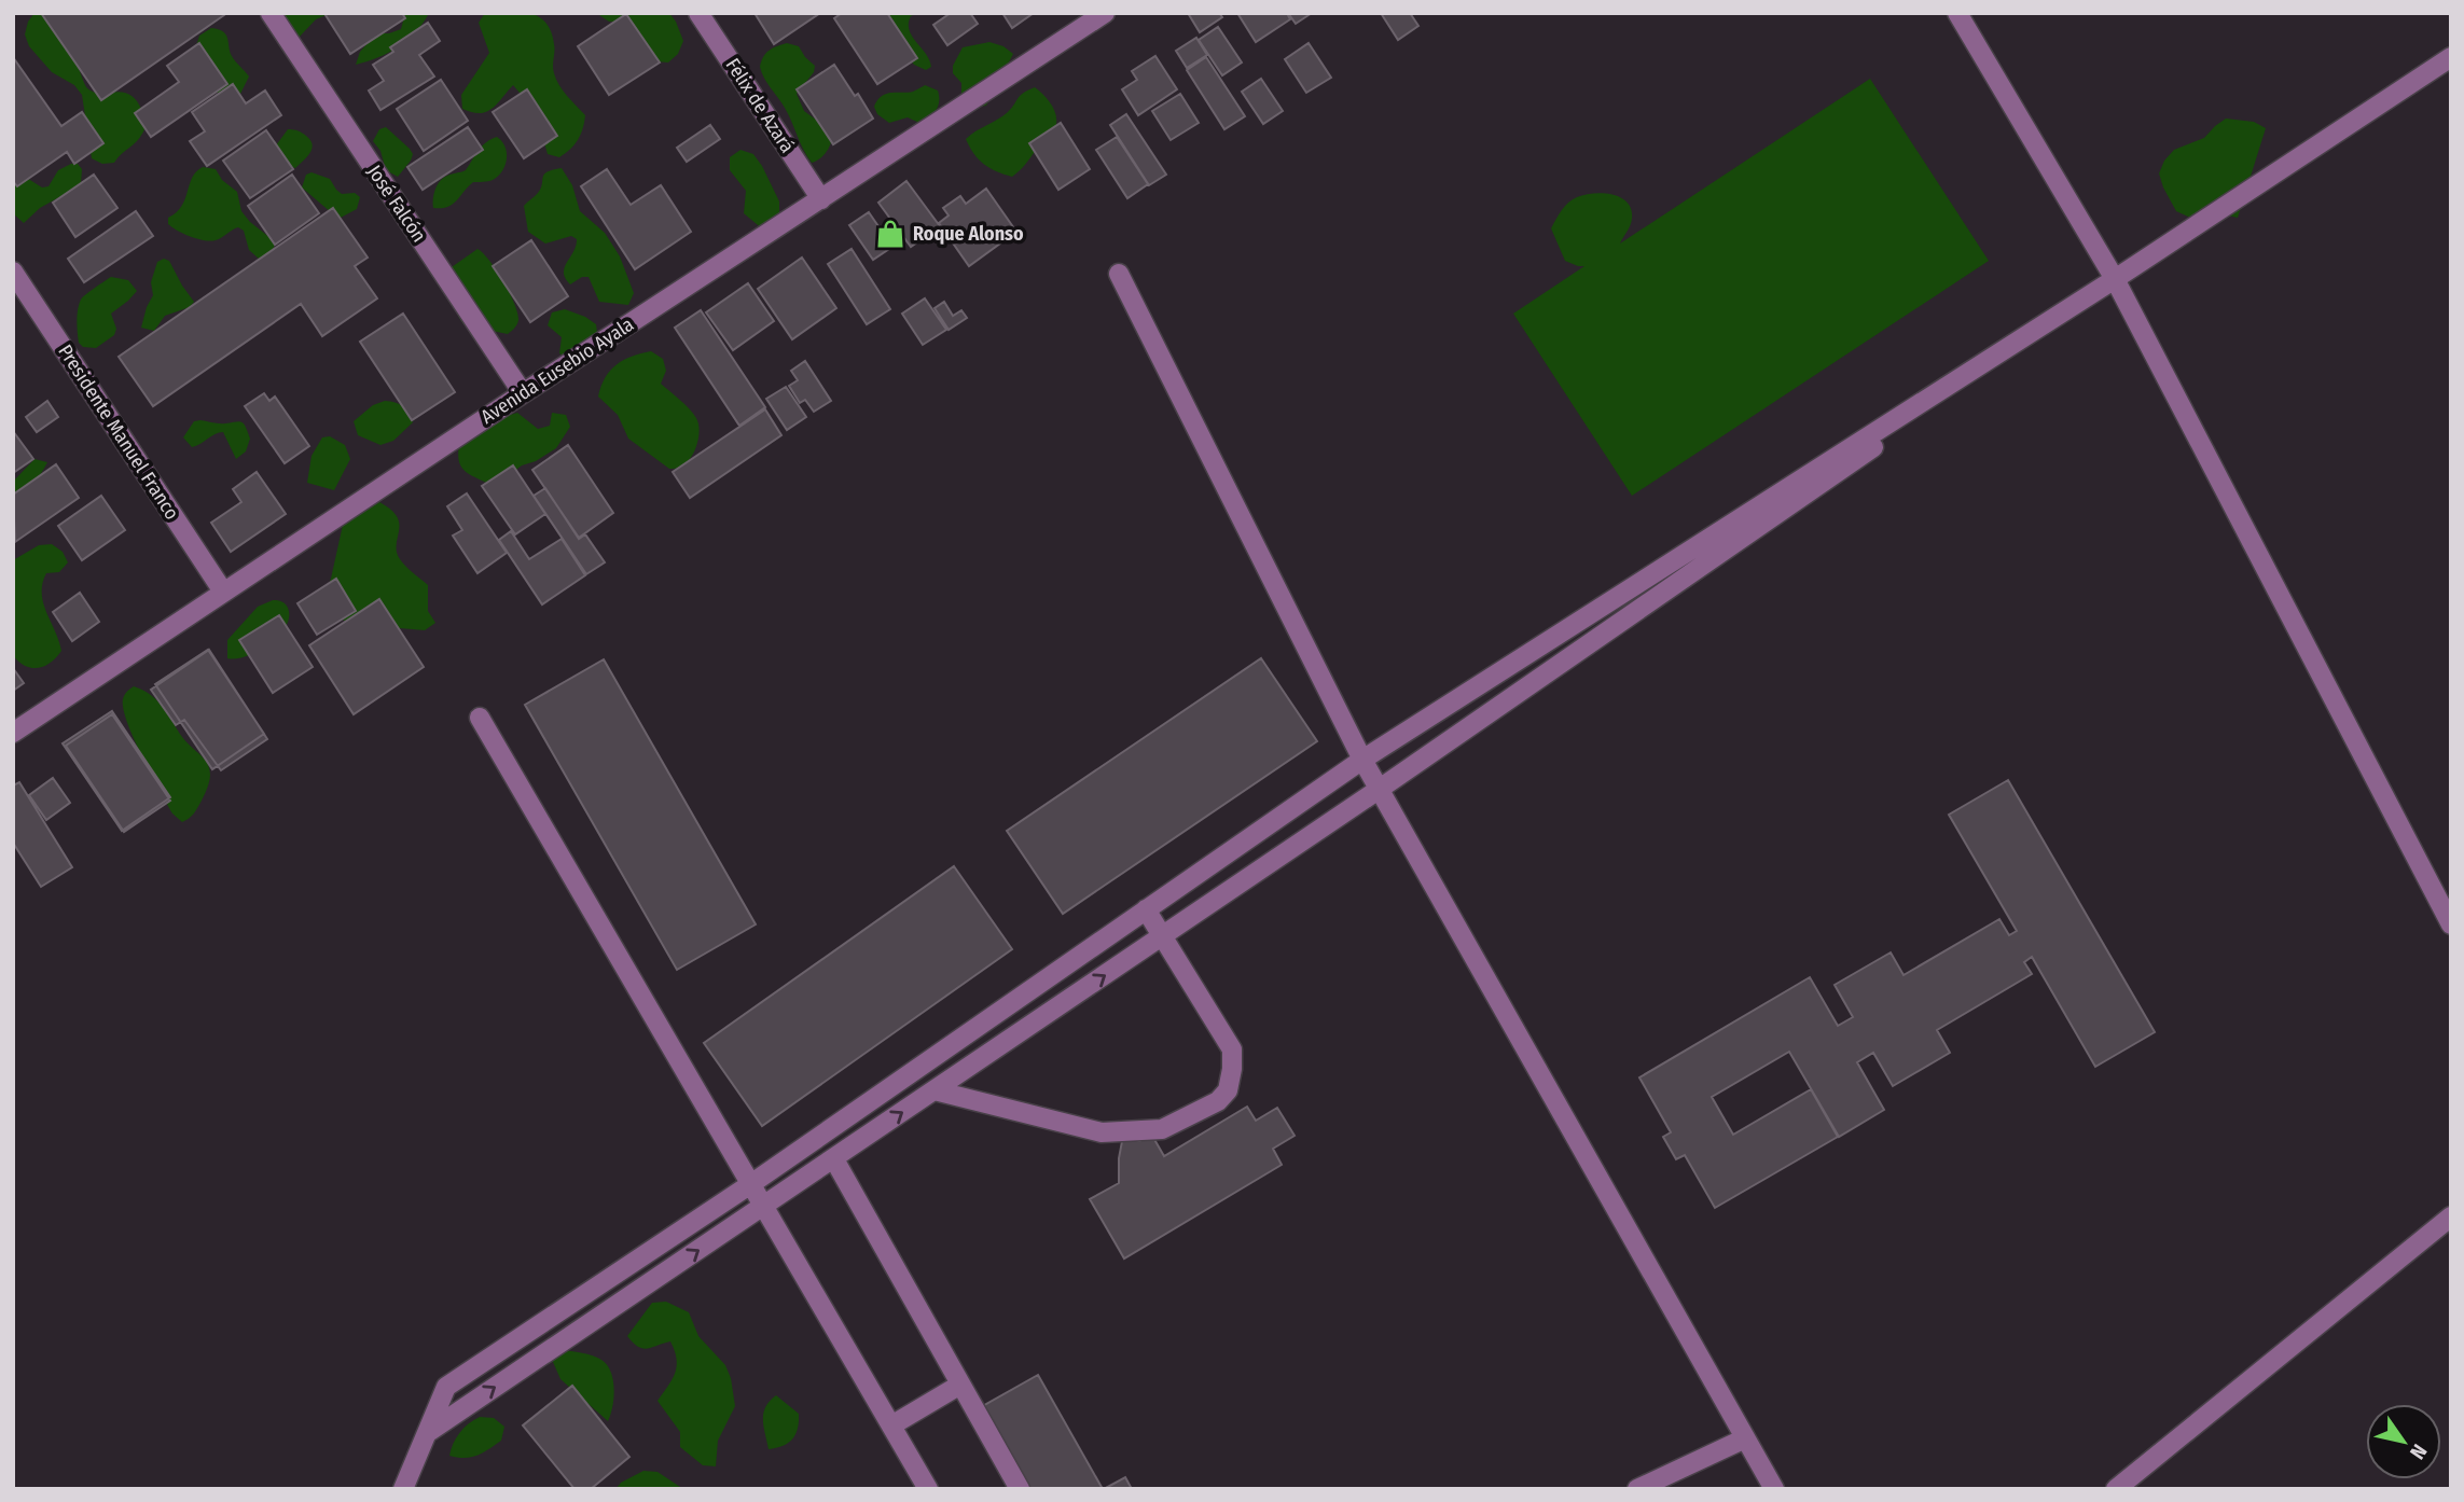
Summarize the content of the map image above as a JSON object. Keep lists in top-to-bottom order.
{
  "streets": {
    "street": [
      "Félix de Azará",
      "José Falcón",
      "Avenida Eusebio Ayala",
      "Presidente Manuel Franco"
    ]
  },
  "crossings": [
    ["Félix de Azará", "Avenida Eusebio Ayala"],
    ["José Falcón", "Avenida Eusebio Ayala"],
    ["Avenida Eusebio Ayala", "Presidente Manuel Franco"]
  ],
  "places": {
    "shop": ["Roque Alonso"]
  },
  "north": "bottom right"
}
